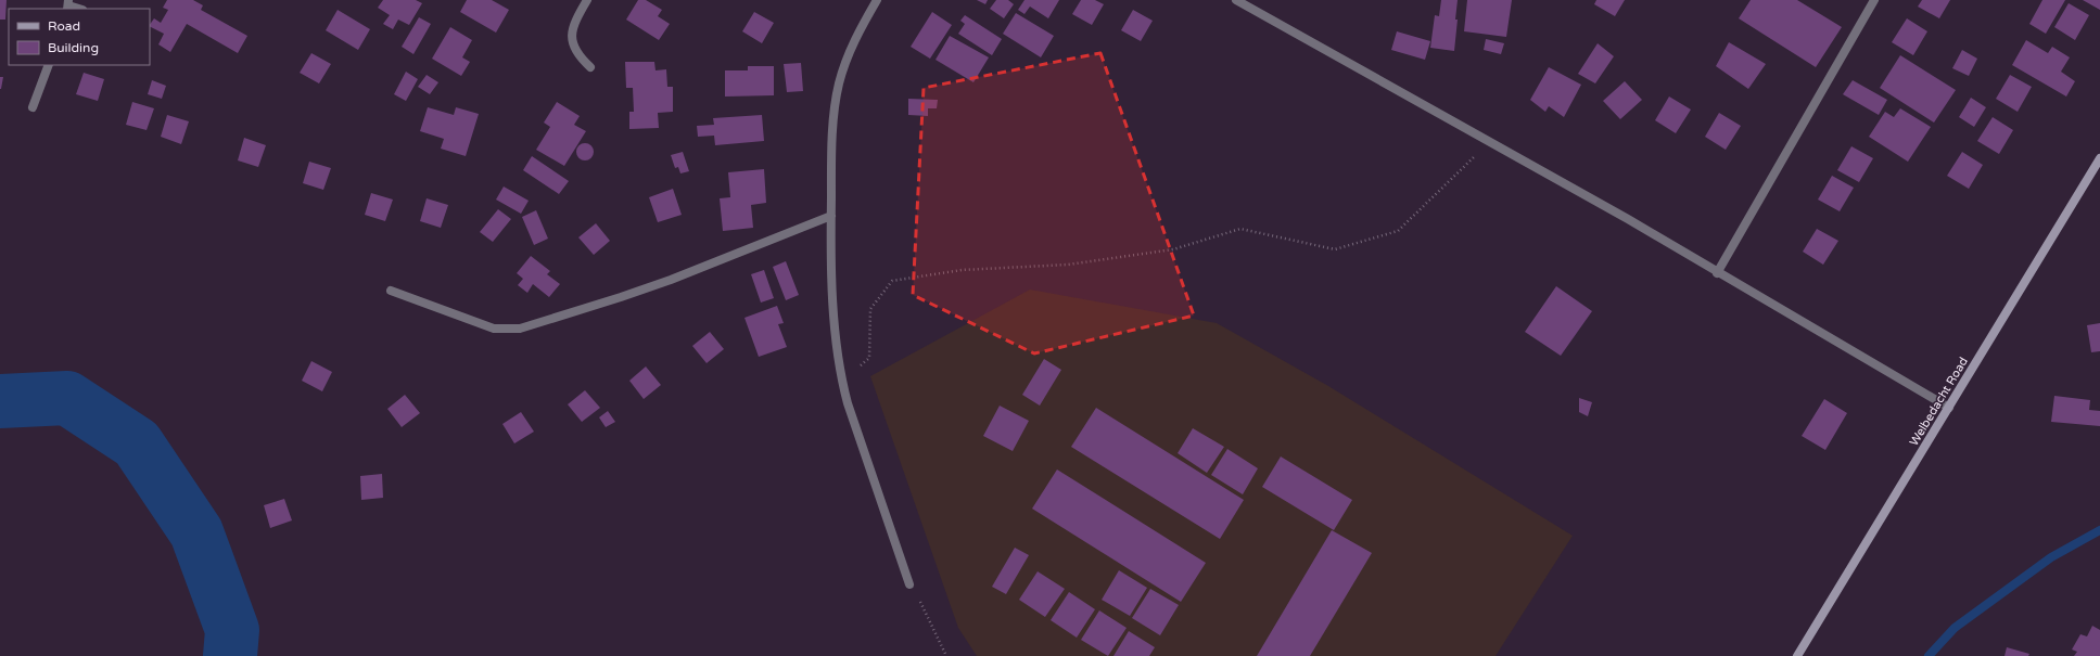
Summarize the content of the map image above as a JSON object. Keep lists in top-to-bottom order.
{
  "streets": {
    "street": ["Welbedacht Road"]
  },
  "legend": ["Road", "Building"]
}
